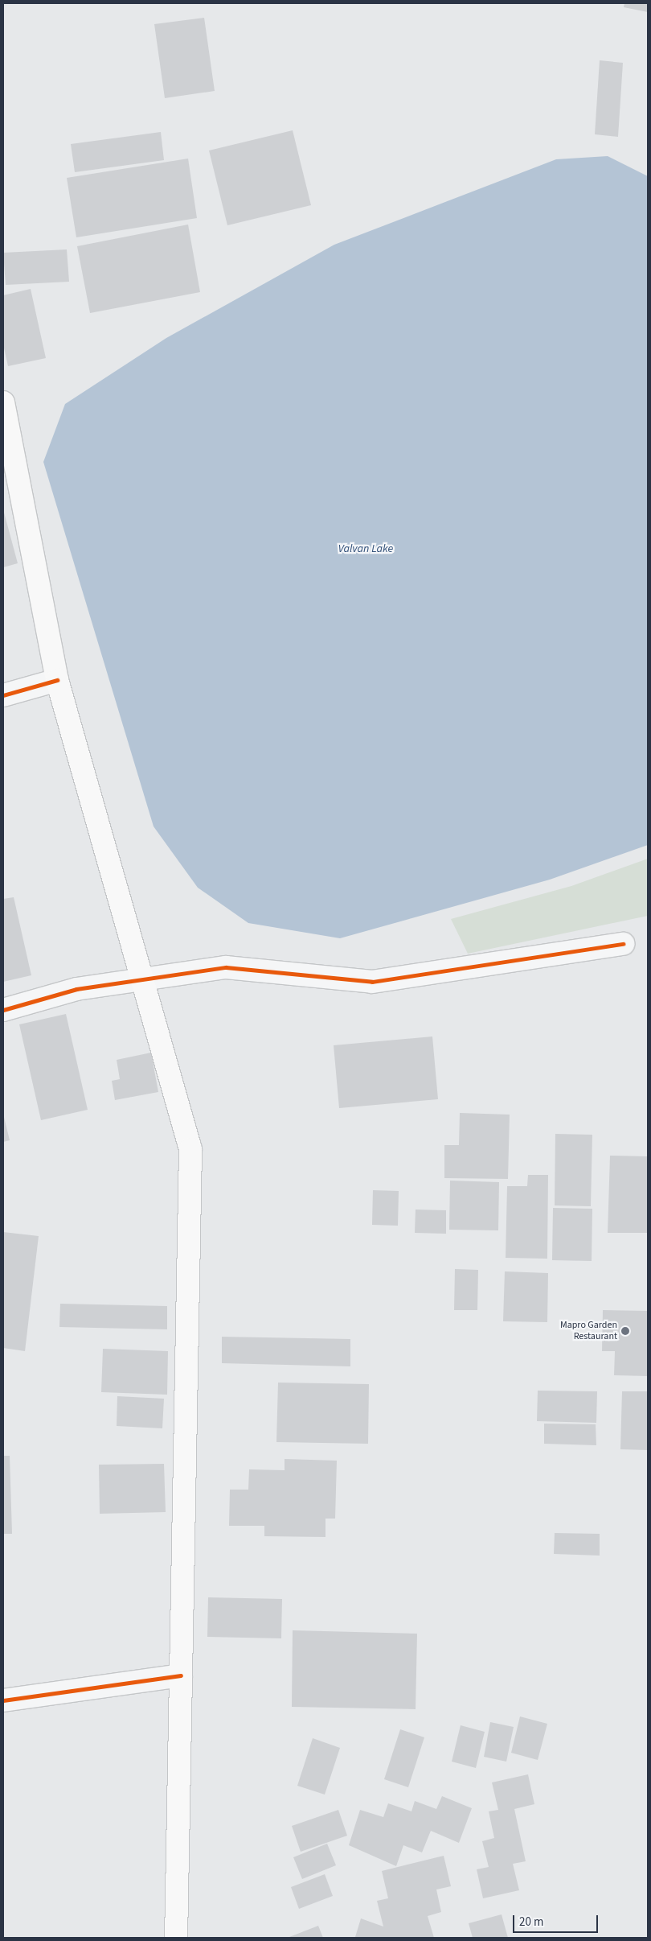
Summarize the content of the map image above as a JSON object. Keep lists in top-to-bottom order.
{
  "water": ["Valvan Lake"],
  "places": ["Mapro Garden Restaurant"],
  "scale_bar": "20 m"
}
